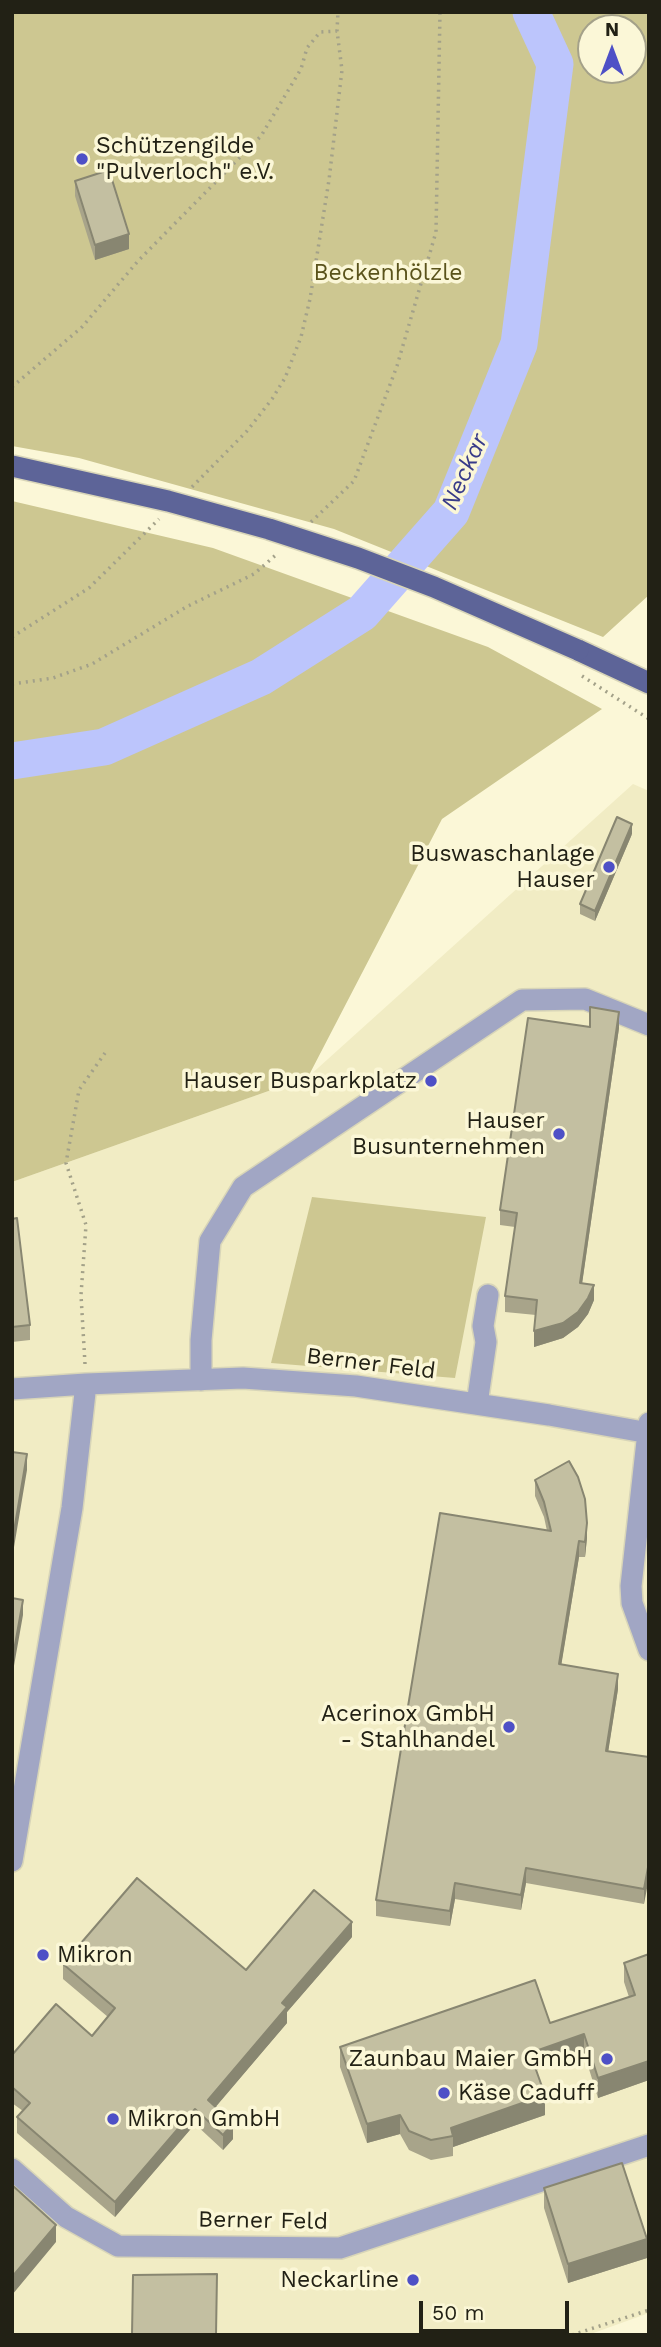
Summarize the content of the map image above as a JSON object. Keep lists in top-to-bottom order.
{
  "streets": {
    "street": ["Berner Feld"]
  },
  "water": ["Neckar"],
  "parks": ["Beckenhölzle"],
  "places": [
    "Schützengilde \"Pulverloch\" e.V.",
    "Buswaschanlage Hauser",
    "Hauser Busparkplatz",
    "Hauser Busunternehmen",
    "Acerinox GmbH - Stahlhandel",
    "Mikron",
    "Zaunbau Maier GmbH",
    "Käse Caduff",
    "Mikron GmbH",
    "Neckarline"
  ],
  "scale_bar": "50 m",
  "north": "top"
}
